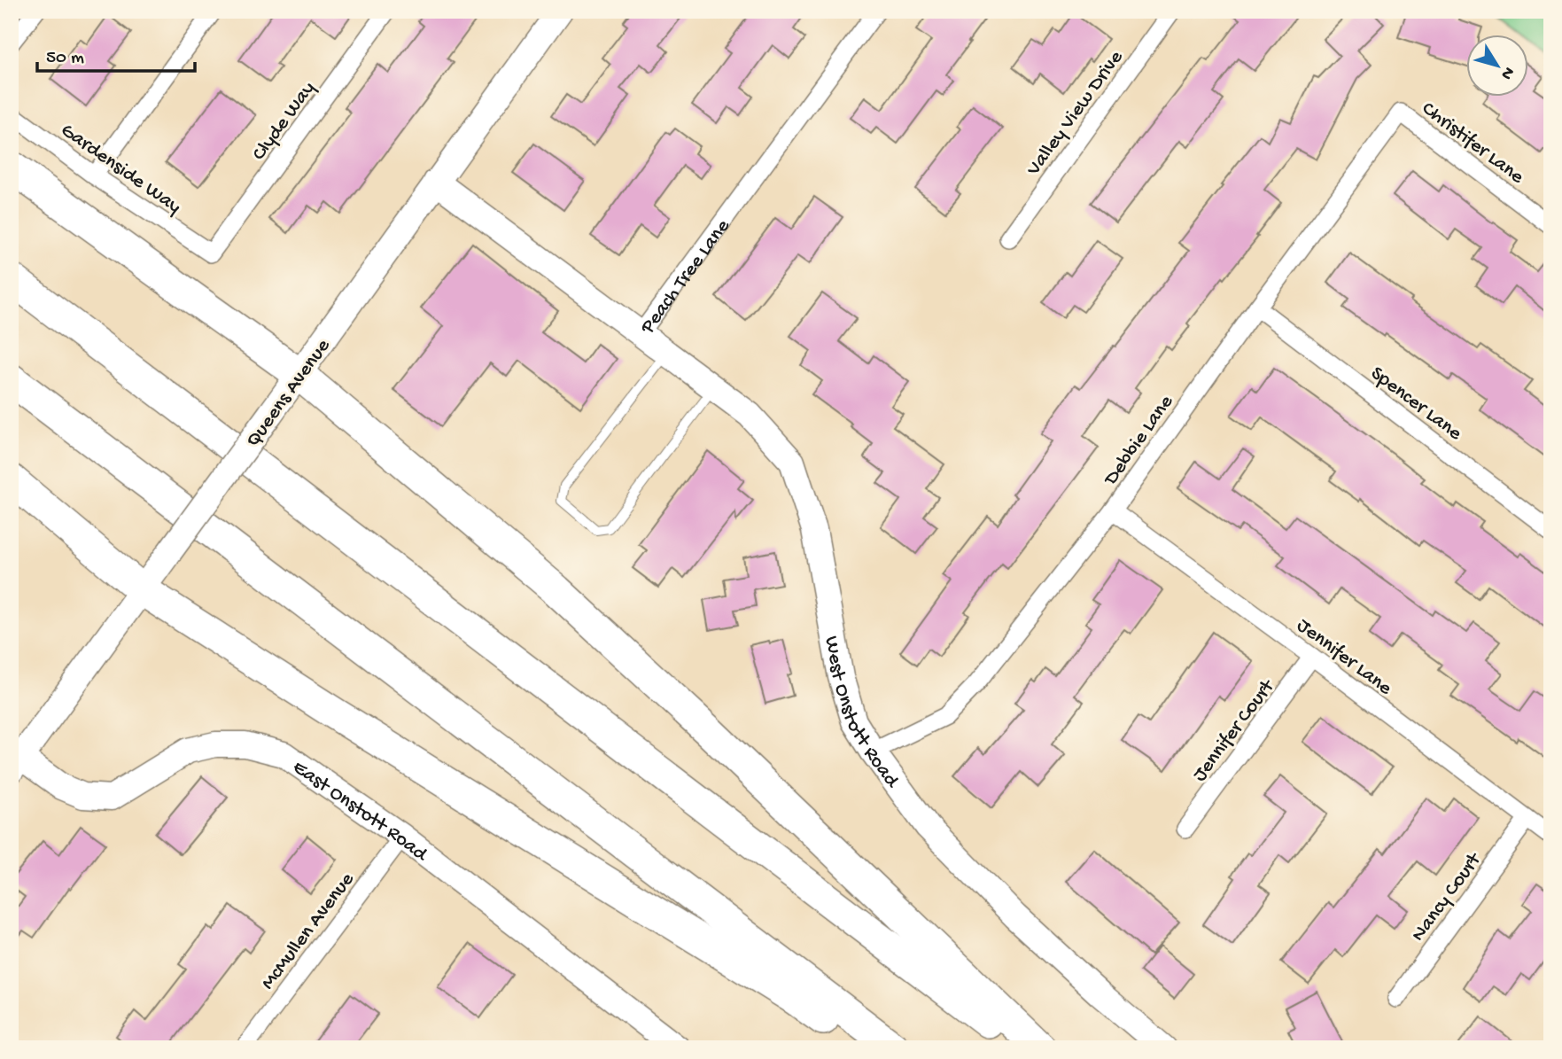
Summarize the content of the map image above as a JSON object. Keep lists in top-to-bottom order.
{
  "streets": {
    "street": [
      "Valley View Drive",
      "Clyde Way",
      "Christifer Lane",
      "Gardenside Way",
      "Peach Tree Lane",
      "Queens Avenue",
      "Spencer Lane",
      "Debbie Lane",
      "Jennifer Lane",
      "West Onstott Road",
      "Jennifer Court",
      "East Onstott Road",
      "Nancy Court",
      "McMullen Avenue"
    ]
  },
  "crossings": [
    ["Clyde Way", "Gardenside Way"],
    ["Christifer Lane", "Debbie Lane"],
    ["Peach Tree Lane", "Queens Avenue"],
    ["Peach Tree Lane", "West Onstott Road"],
    ["Queens Avenue", "East Onstott Road"],
    ["Spencer Lane", "Debbie Lane"],
    ["Debbie Lane", "Jennifer Lane"],
    ["Debbie Lane", "West Onstott Road"],
    ["Jennifer Lane", "Jennifer Court"],
    ["Jennifer Lane", "Nancy Court"],
    ["East Onstott Road", "McMullen Avenue"]
  ],
  "scale_bar": "50 m",
  "north": "bottom right"
}
